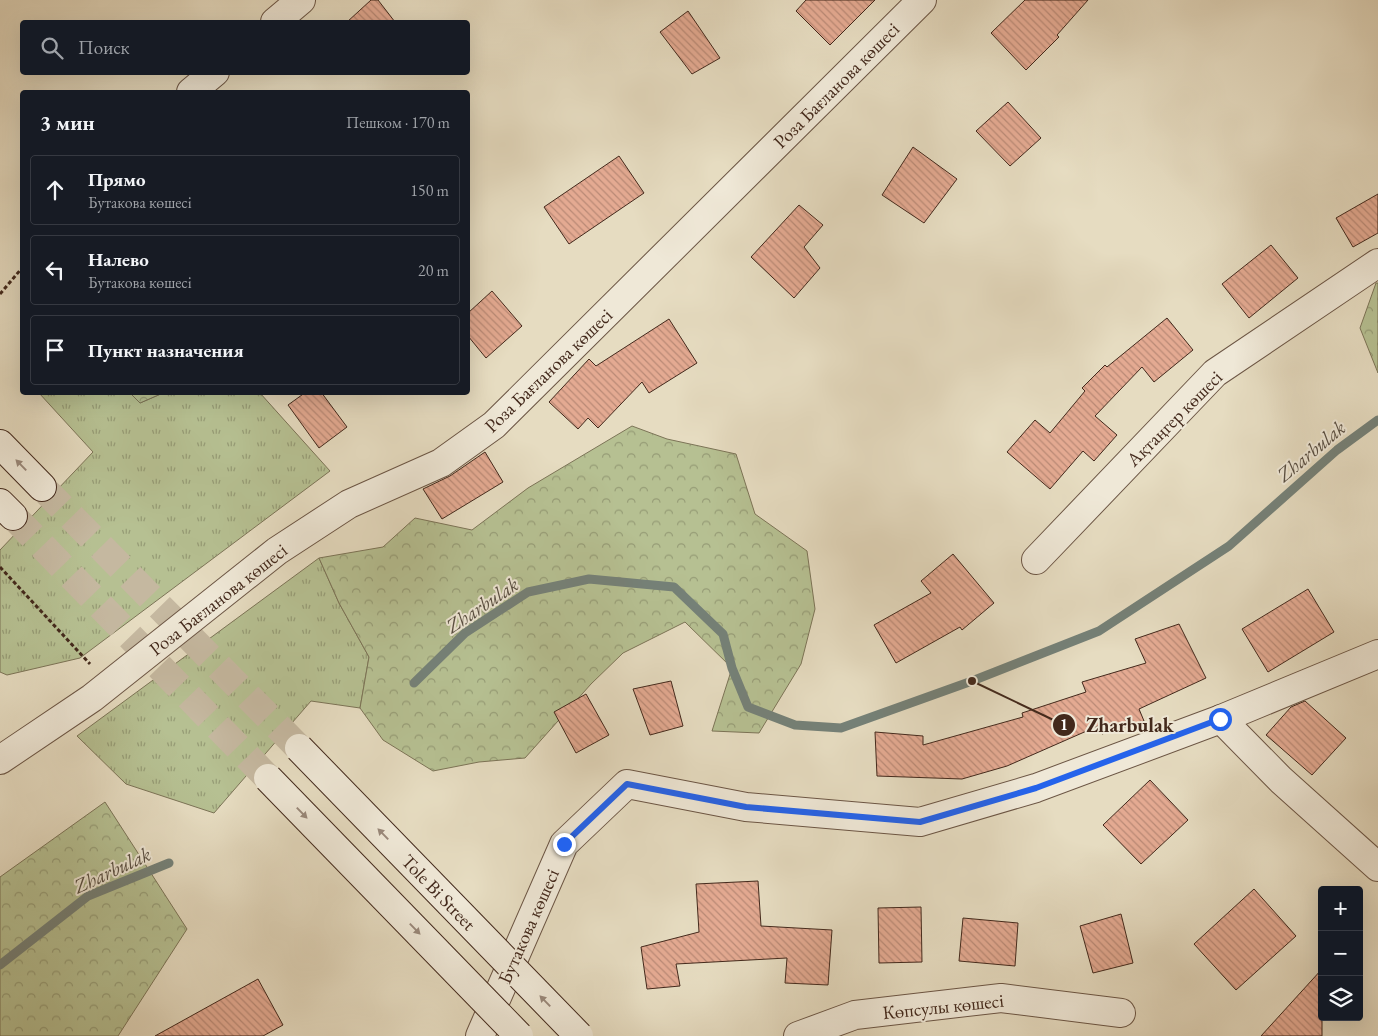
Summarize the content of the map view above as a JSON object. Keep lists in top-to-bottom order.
{
  "streets": {
    "street": [
      "Роза Бағланова көшесі",
      "Ақтаңгер көшесі",
      "Tole Bi Street",
      "Бутакова көшесі",
      "Көпсулы көшесі"
    ]
  },
  "water": ["Zharbulak"],
  "places": ["Zharbulak"],
  "page": {
    "search": "Поиск",
    "heading": ["3 мин", "Пешком · 170 m"],
    "list": [
      ["Прямо", "Бутакова көшесі", "150 m"],
      ["Налево", "Бутакова көшесі", "20 m"],
      "Пункт назначения"
    ],
    "map_buttons": ["+", "−"]
  }
}
